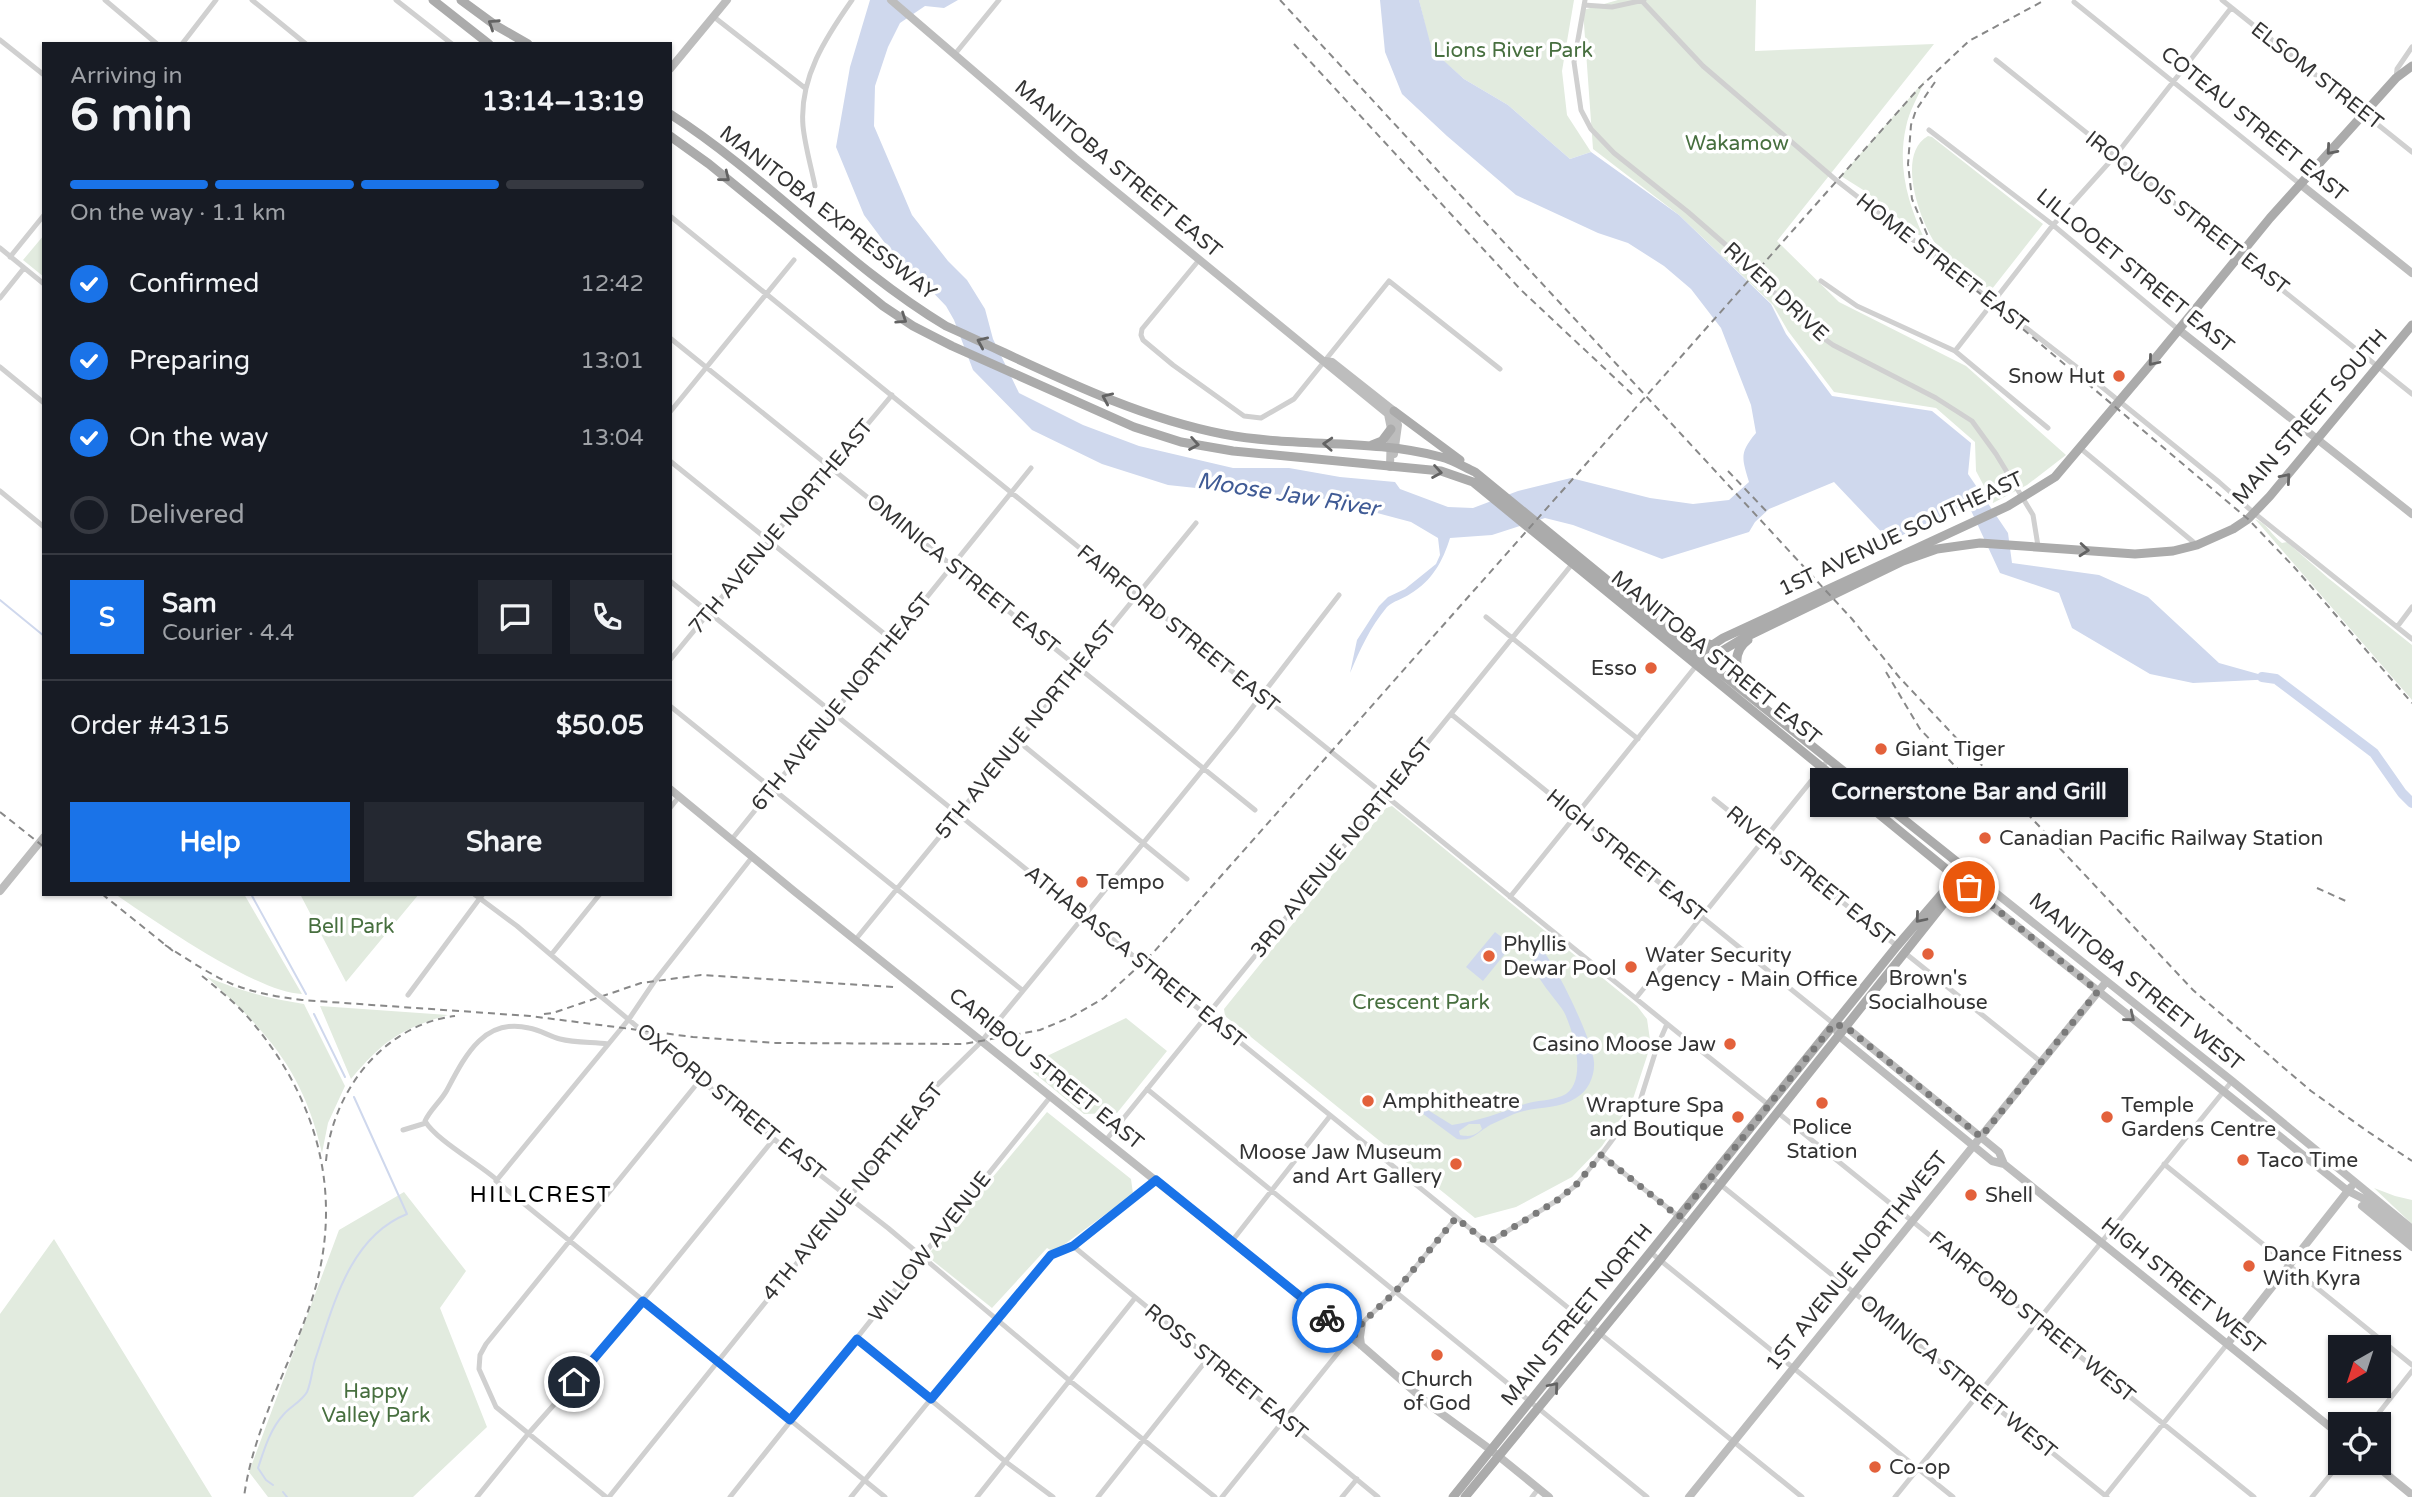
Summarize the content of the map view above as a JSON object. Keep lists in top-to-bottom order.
{
  "streets": {
    "main road": [
      "MANITOBA STREET EAST",
      "MANITOBA EXPRESSWAY",
      "MAIN STREET SOUTH",
      "1ST AVENUE SOUTHEAST",
      "MAIN STREET NORTH"
    ],
    "street": [
      "ELSOM STREET",
      "COTEAU STREET EAST",
      "IROQUOIS STREET EAST",
      "HOME STREET EAST",
      "LILLOOET STREET EAST",
      "RIVER DRIVE",
      "7TH AVENUE NORTHEAST",
      "OMINICA STREET EAST",
      "FAIRFORD STREET EAST",
      "6TH AVENUE NORTHEAST",
      "5TH AVENUE NORTHEAST",
      "3RD AVENUE NORTHEAST",
      "HIGH STREET EAST",
      "RIVER STREET EAST",
      "ATHABASCA STREET EAST",
      "MANITOBA STREET WEST",
      "CARIBOU STREET EAST",
      "OXFORD STREET EAST",
      "4TH AVENUE NORTHEAST",
      "WILLOW AVENUE",
      "1ST AVENUE NORTHWEST",
      "HIGH STREET WEST",
      "FAIRFORD STREET WEST",
      "ROSS STREET EAST",
      "OMINICA STREET WEST"
    ]
  },
  "crossings": [
    ["ELSOM STREET", "1ST AVENUE SOUTHEAST"],
    ["COTEAU STREET EAST", "1ST AVENUE SOUTHEAST"],
    ["MANITOBA STREET EAST", "MANITOBA EXPRESSWAY"],
    ["MANITOBA STREET EAST", "1ST AVENUE SOUTHEAST"],
    ["MANITOBA STREET EAST", "3RD AVENUE NORTHEAST"],
    ["MANITOBA STREET EAST", "MANITOBA STREET WEST"],
    ["MANITOBA STREET EAST", "MAIN STREET NORTH"],
    ["IROQUOIS STREET EAST", "MAIN STREET SOUTH"],
    ["IROQUOIS STREET EAST", "1ST AVENUE SOUTHEAST"],
    ["HOME STREET EAST", "MAIN STREET SOUTH"],
    ["HOME STREET EAST", "1ST AVENUE SOUTHEAST"],
    ["LILLOOET STREET EAST", "MAIN STREET SOUTH"],
    ["LILLOOET STREET EAST", "1ST AVENUE SOUTHEAST"],
    ["RIVER DRIVE", "MAIN STREET SOUTH"],
    ["RIVER DRIVE", "1ST AVENUE SOUTHEAST"],
    ["MAIN STREET SOUTH", "1ST AVENUE SOUTHEAST"],
    ["7TH AVENUE NORTHEAST", "OMINICA STREET EAST"],
    ["7TH AVENUE NORTHEAST", "FAIRFORD STREET EAST"],
    ["7TH AVENUE NORTHEAST", "ATHABASCA STREET EAST"],
    ["OMINICA STREET EAST", "6TH AVENUE NORTHEAST"],
    ["OMINICA STREET EAST", "5TH AVENUE NORTHEAST"],
    ["OMINICA STREET EAST", "4TH AVENUE NORTHEAST"],
    ["FAIRFORD STREET EAST", "6TH AVENUE NORTHEAST"],
    ["FAIRFORD STREET EAST", "5TH AVENUE NORTHEAST"],
    ["FAIRFORD STREET EAST", "3RD AVENUE NORTHEAST"],
    ["FAIRFORD STREET EAST", "4TH AVENUE NORTHEAST"],
    ["FAIRFORD STREET EAST", "MAIN STREET NORTH"],
    ["FAIRFORD STREET EAST", "FAIRFORD STREET WEST"],
    ["6TH AVENUE NORTHEAST", "ATHABASCA STREET EAST"],
    ["6TH AVENUE NORTHEAST", "CARIBOU STREET EAST"],
    ["5TH AVENUE NORTHEAST", "ATHABASCA STREET EAST"],
    ["5TH AVENUE NORTHEAST", "CARIBOU STREET EAST"],
    ["3RD AVENUE NORTHEAST", "HIGH STREET EAST"],
    ["3RD AVENUE NORTHEAST", "ATHABASCA STREET EAST"],
    ["3RD AVENUE NORTHEAST", "CARIBOU STREET EAST"],
    ["HIGH STREET EAST", "HIGH STREET WEST"],
    ["HIGH STREET EAST", "MAIN STREET NORTH"],
    ["RIVER STREET EAST", "1ST AVENUE NORTHWEST"],
    ["RIVER STREET EAST", "MAIN STREET NORTH"],
    ["ATHABASCA STREET EAST", "4TH AVENUE NORTHEAST"],
    ["ATHABASCA STREET EAST", "1ST AVENUE NORTHWEST"],
    ["ATHABASCA STREET EAST", "MAIN STREET NORTH"],
    ["MANITOBA STREET WEST", "1ST AVENUE NORTHWEST"],
    ["MANITOBA STREET WEST", "MAIN STREET NORTH"],
    ["CARIBOU STREET EAST", "4TH AVENUE NORTHEAST"],
    ["CARIBOU STREET EAST", "WILLOW AVENUE"],
    ["CARIBOU STREET EAST", "MAIN STREET NORTH"],
    ["OXFORD STREET EAST", "4TH AVENUE NORTHEAST"],
    ["OXFORD STREET EAST", "WILLOW AVENUE"],
    ["1ST AVENUE NORTHWEST", "HIGH STREET WEST"],
    ["1ST AVENUE NORTHWEST", "FAIRFORD STREET WEST"],
    ["1ST AVENUE NORTHWEST", "OMINICA STREET WEST"],
    ["HIGH STREET WEST", "MAIN STREET NORTH"],
    ["MAIN STREET NORTH", "FAIRFORD STREET WEST"],
    ["MAIN STREET NORTH", "OMINICA STREET WEST"]
  ],
  "one_way": ["MAIN STREET SOUTH"],
  "districts": ["HILLCREST"],
  "water": ["Moose Jaw River"],
  "parks": [
    "Lions River Park",
    "Wakamow",
    "Bell Park",
    "Crescent Park",
    "Happy Valley Park"
  ],
  "places": [
    "Snow Hut",
    "Esso",
    "Giant Tiger",
    "Canadian Pacific Railway Station",
    "Tempo",
    "Cornerstone Bar and Grill",
    "Brown's Socialhouse",
    "Phyllis Dewar Pool",
    "Water Security Agency - Main Office",
    "Casino Moose Jaw",
    "Amphitheatre",
    "Police Station",
    "Wrapture Spa and Boutique",
    "Temple Gardens Centre",
    "Taco Time",
    "Moose Jaw Museum and Art Gallery",
    "Shell",
    "Dance Fitness With Kyra",
    "Church of God",
    "Co-op"
  ],
  "north": "bottom left",
  "page": {
    "heading": ["6 min", "Arriving in", "13:14–13:19"],
    "panel": [
      "Sam",
      "Courier · 4.4",
      "Order #4315",
      "$50.05"
    ],
    "bar": "On the way · 1.1 km",
    "list": [
      ["Confirmed", "12:42"],
      ["Preparing", "13:01"],
      ["On the way", "13:04"],
      "Delivered"
    ],
    "round": "S",
    "bubble": "Cornerstone Bar and Grill",
    "buttons": ["Help", "Share"]
  }
}
